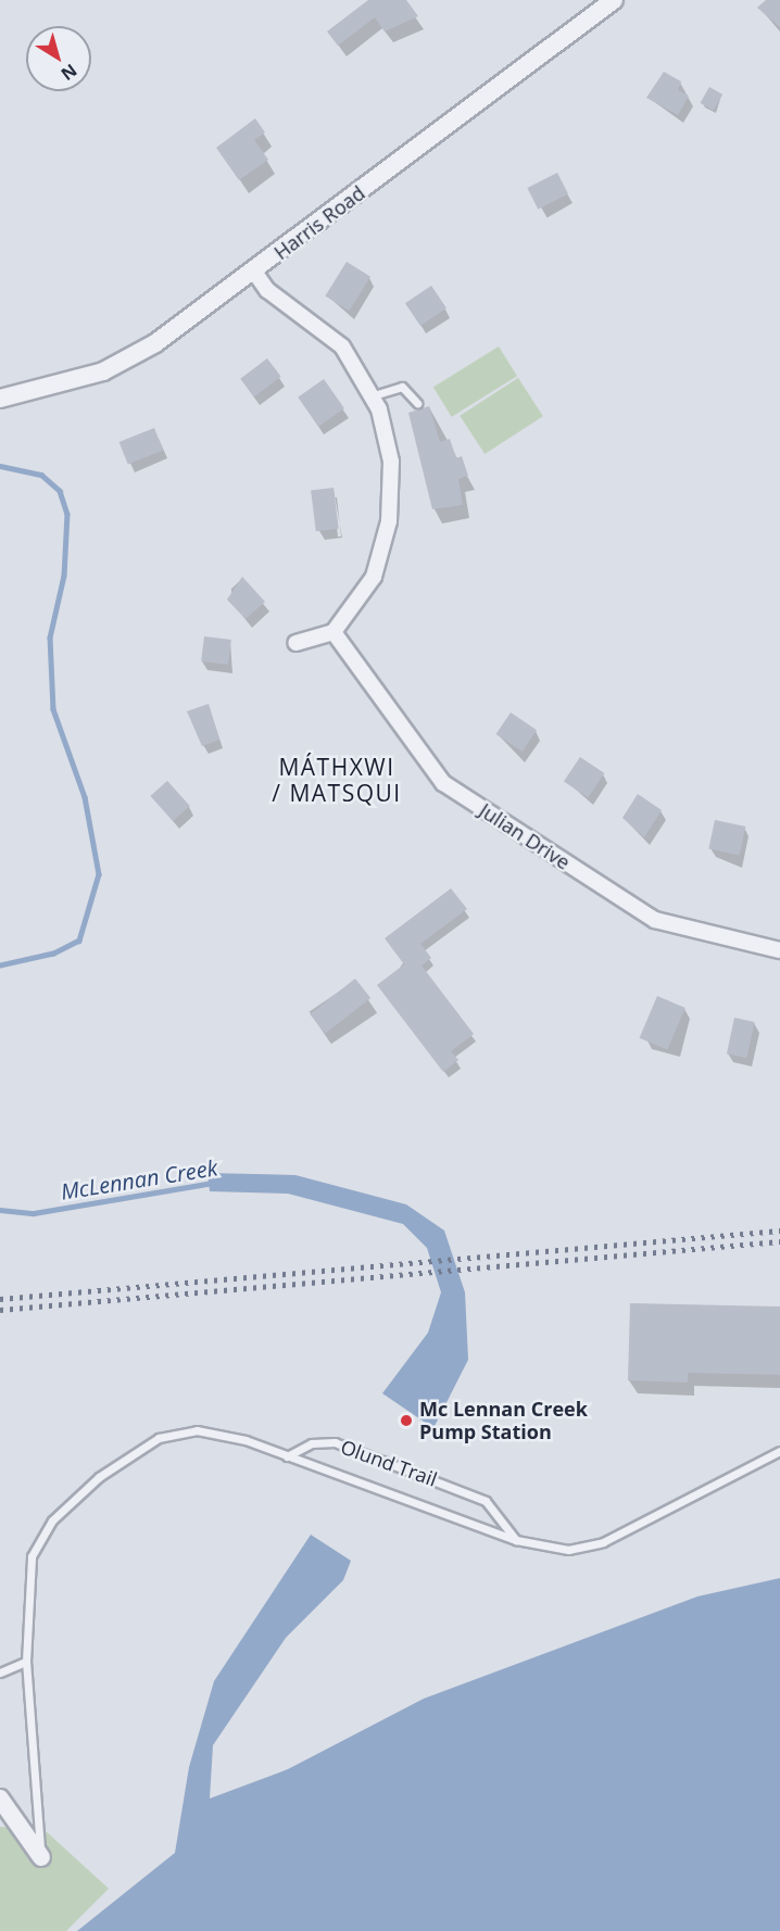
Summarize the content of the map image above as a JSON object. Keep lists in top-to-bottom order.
{
  "streets": {
    "street": ["Harris Road", "Julian Drive"],
    "lane": ["Olund Trail"]
  },
  "districts": ["MÁTHXWI / MATSQUI"],
  "water": ["McLennan Creek"],
  "places": ["Mc Lennan Creek Pump Station"],
  "north": "bottom right"
}
